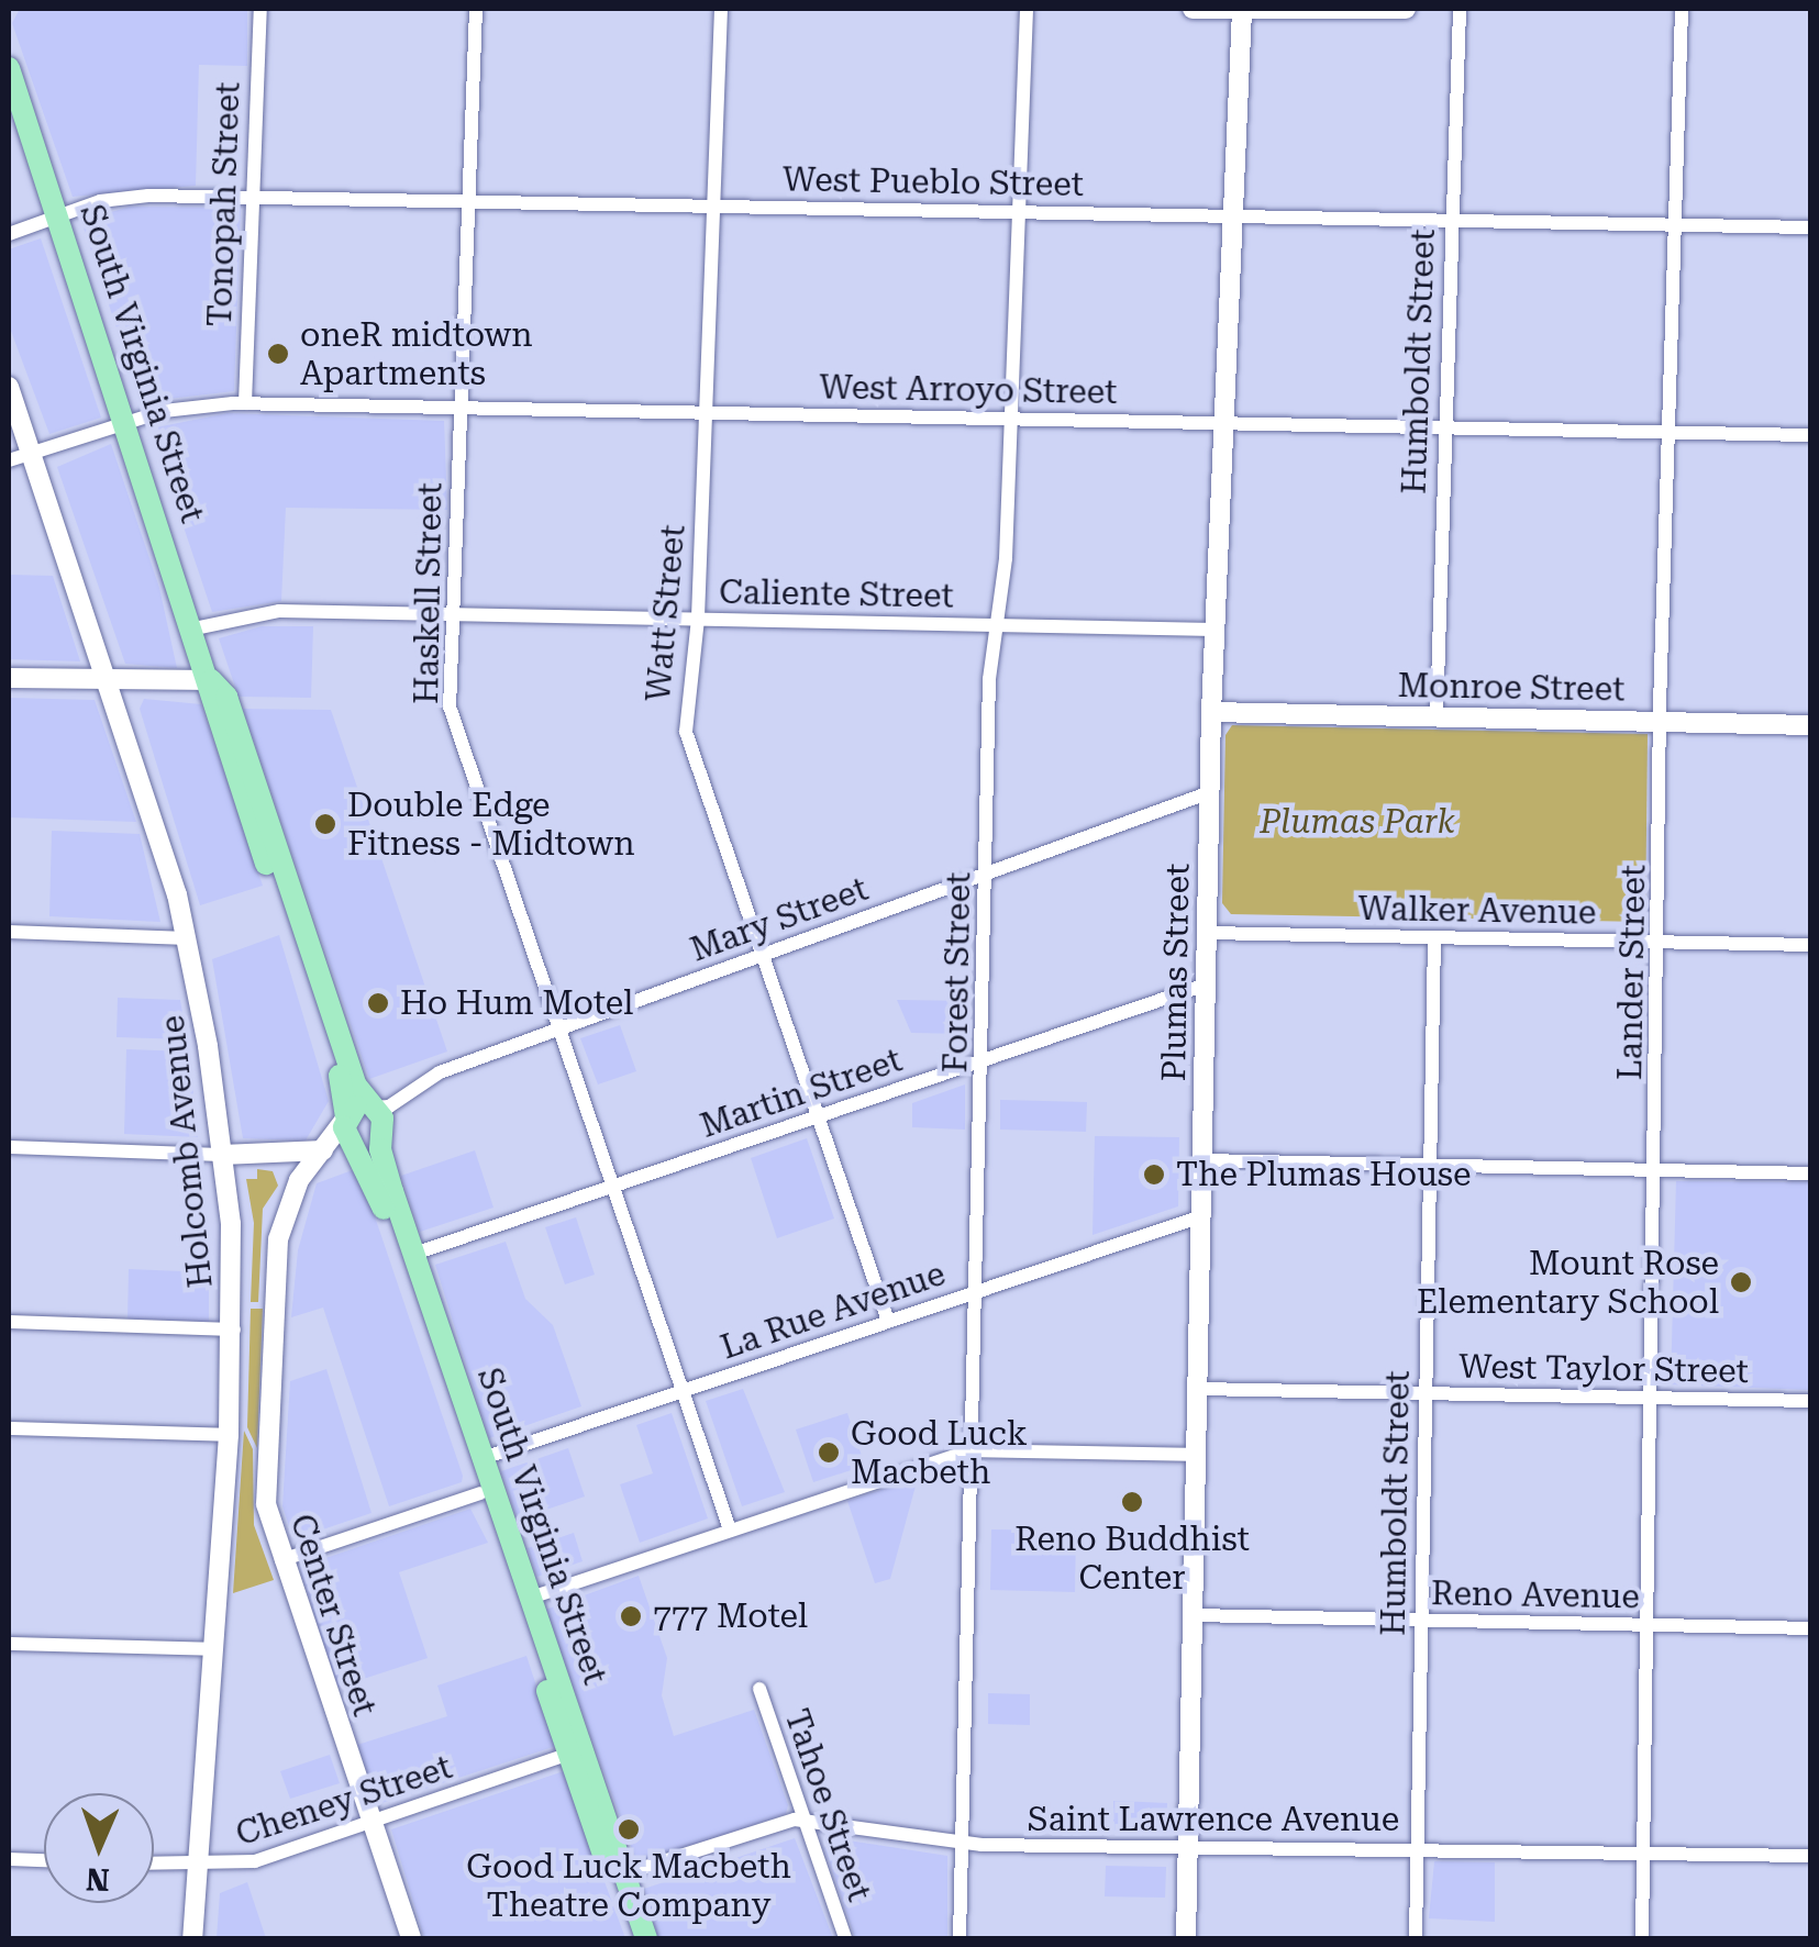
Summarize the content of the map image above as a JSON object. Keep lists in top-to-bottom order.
{
  "streets": {
    "main road": ["South Virginia Street"],
    "street": [
      "West Pueblo Street",
      "Tonopah Street",
      "Humboldt Street",
      "West Arroyo Street",
      "Haskell Street",
      "Caliente Street",
      "Watt Street",
      "Monroe Street",
      "Walker Avenue",
      "Mary Street",
      "Forest Street",
      "Plumas Street",
      "Lander Street",
      "Martin Street",
      "Holcomb Avenue",
      "La Rue Avenue",
      "West Taylor Street",
      "Reno Avenue",
      "Center Street",
      "Cheney Street",
      "Tahoe Street",
      "Saint Lawrence Avenue"
    ]
  },
  "crossings": [
    ["West Pueblo Street", "Tonopah Street"],
    ["West Pueblo Street", "Humboldt Street"],
    ["West Pueblo Street", "South Virginia Street"],
    ["West Pueblo Street", "Haskell Street"],
    ["West Pueblo Street", "Watt Street"],
    ["West Pueblo Street", "Forest Street"],
    ["West Pueblo Street", "Plumas Street"],
    ["West Pueblo Street", "Lander Street"],
    ["Tonopah Street", "West Arroyo Street"],
    ["Humboldt Street", "West Arroyo Street"],
    ["Humboldt Street", "Monroe Street"],
    ["Humboldt Street", "Walker Avenue"],
    ["Humboldt Street", "West Taylor Street"],
    ["Humboldt Street", "Reno Avenue"],
    ["Humboldt Street", "Saint Lawrence Avenue"],
    ["South Virginia Street", "West Arroyo Street"],
    ["South Virginia Street", "Caliente Street"],
    ["South Virginia Street", "Mary Street"],
    ["South Virginia Street", "Martin Street"],
    ["South Virginia Street", "La Rue Avenue"],
    ["South Virginia Street", "Center Street"],
    ["South Virginia Street", "Cheney Street"],
    ["South Virginia Street", "Saint Lawrence Avenue"],
    ["West Arroyo Street", "Haskell Street"],
    ["West Arroyo Street", "Watt Street"],
    ["West Arroyo Street", "Forest Street"],
    ["West Arroyo Street", "Plumas Street"],
    ["West Arroyo Street", "Lander Street"],
    ["West Arroyo Street", "Holcomb Avenue"],
    ["Haskell Street", "Caliente Street"],
    ["Haskell Street", "Mary Street"],
    ["Haskell Street", "Martin Street"],
    ["Haskell Street", "La Rue Avenue"],
    ["Caliente Street", "Watt Street"],
    ["Caliente Street", "Forest Street"],
    ["Caliente Street", "Plumas Street"],
    ["Watt Street", "Mary Street"],
    ["Watt Street", "Martin Street"],
    ["Watt Street", "La Rue Avenue"],
    ["Monroe Street", "Plumas Street"],
    ["Monroe Street", "Lander Street"],
    ["Walker Avenue", "Plumas Street"],
    ["Walker Avenue", "Lander Street"],
    ["Mary Street", "Forest Street"],
    ["Mary Street", "Plumas Street"],
    ["Forest Street", "Martin Street"],
    ["Forest Street", "La Rue Avenue"],
    ["Forest Street", "Saint Lawrence Avenue"],
    ["Plumas Street", "Martin Street"],
    ["Plumas Street", "La Rue Avenue"],
    ["Plumas Street", "West Taylor Street"],
    ["Plumas Street", "Reno Avenue"],
    ["Plumas Street", "Saint Lawrence Avenue"],
    ["Lander Street", "West Taylor Street"],
    ["Lander Street", "Reno Avenue"],
    ["Lander Street", "Saint Lawrence Avenue"],
    ["Holcomb Avenue", "Cheney Street"],
    ["Center Street", "Cheney Street"],
    ["Tahoe Street", "Saint Lawrence Avenue"]
  ],
  "parks": ["Plumas Park"],
  "places": [
    "oneR midtown Apartments",
    "Double Edge Fitness - Midtown",
    "Ho Hum Motel",
    "The Plumas House",
    "Mount Rose Elementary School",
    "Good Luck Macbeth",
    "Reno Buddhist Center",
    "777 Motel",
    "Good Luck Macbeth Theatre Company"
  ],
  "north": "bottom"
}
